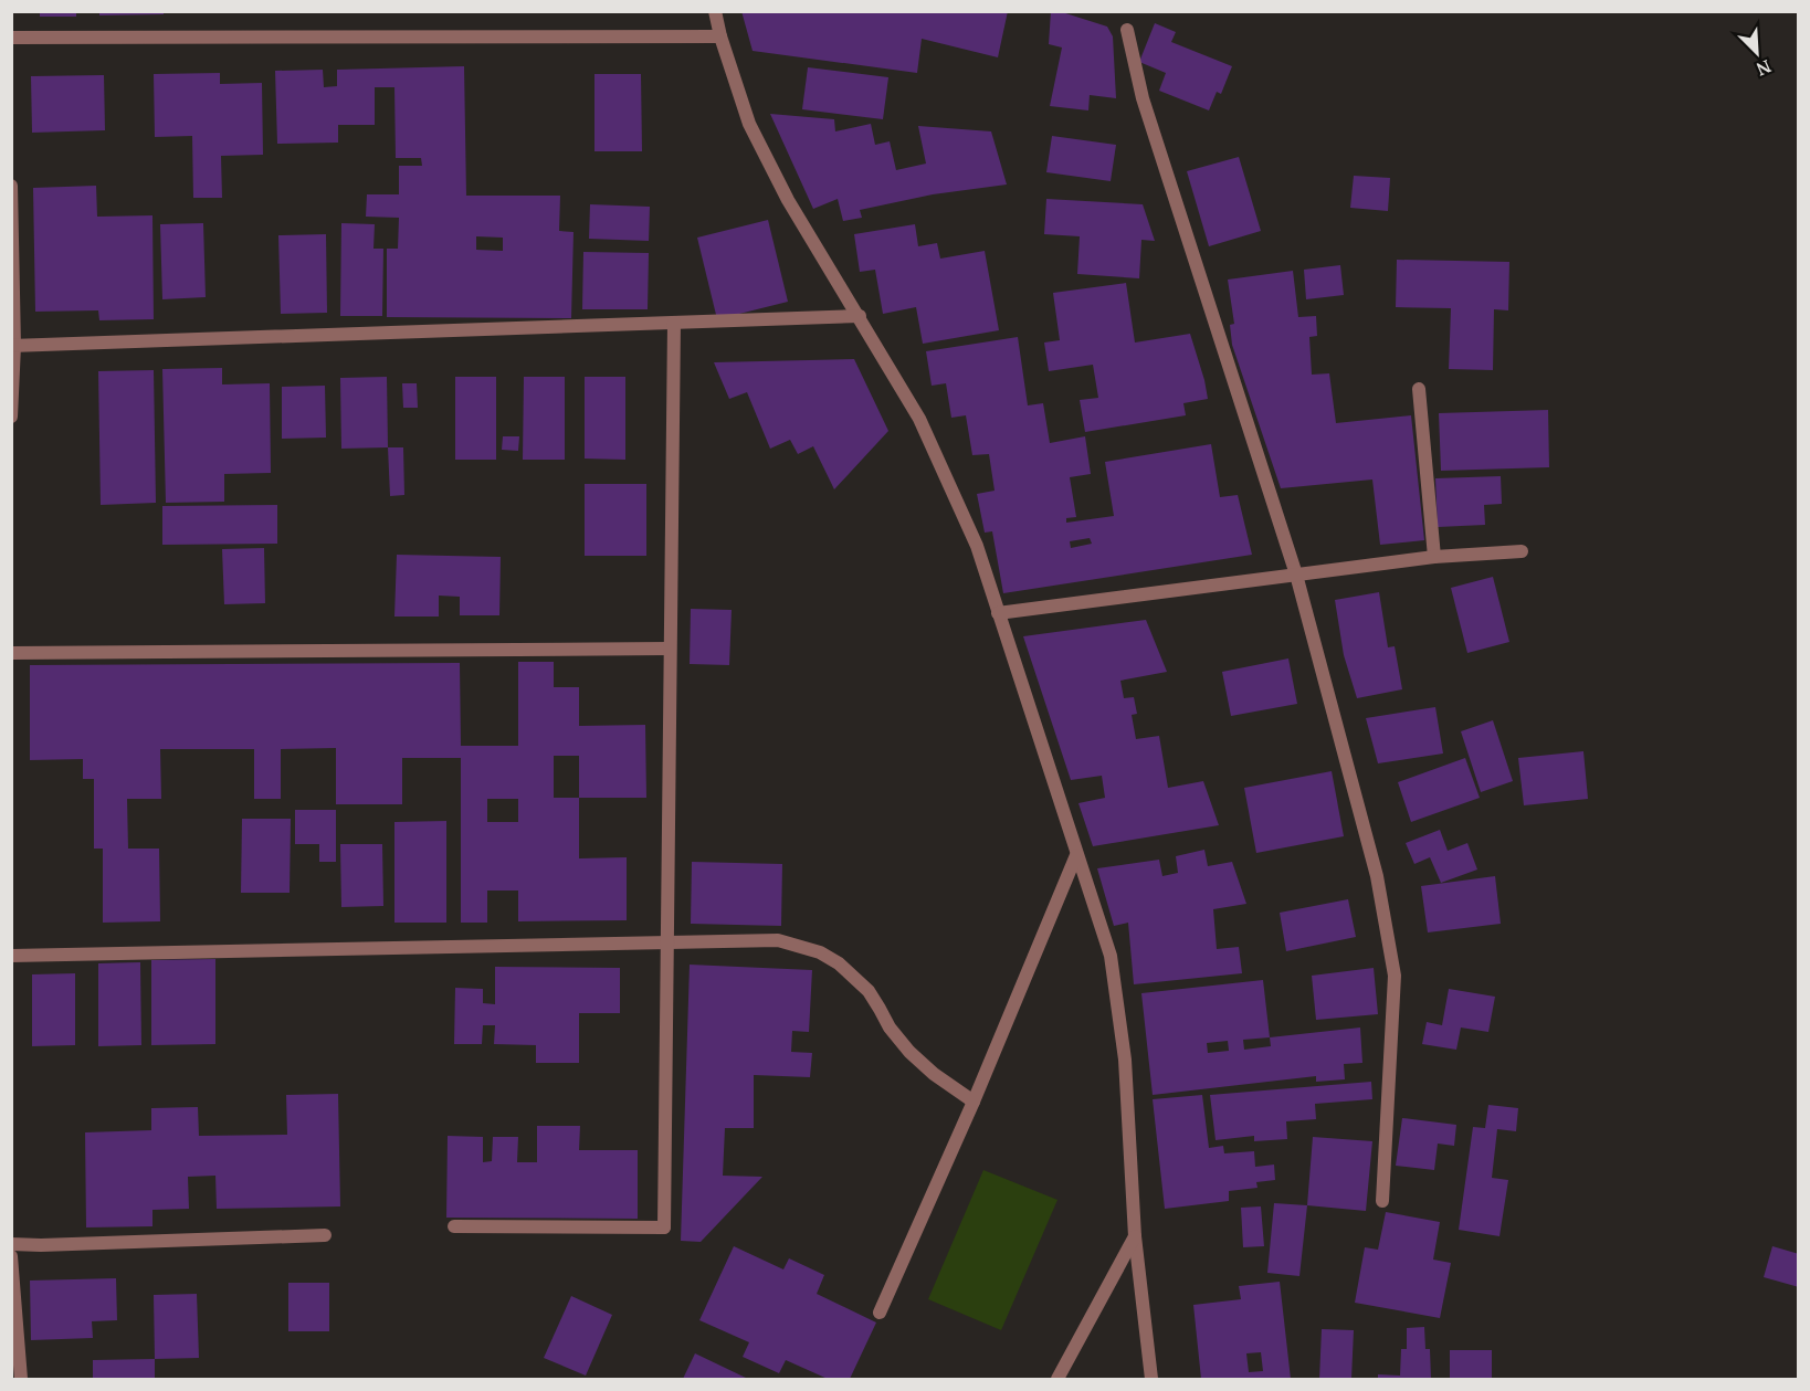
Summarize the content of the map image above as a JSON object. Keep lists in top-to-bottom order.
{
  "north": "bottom right"
}
